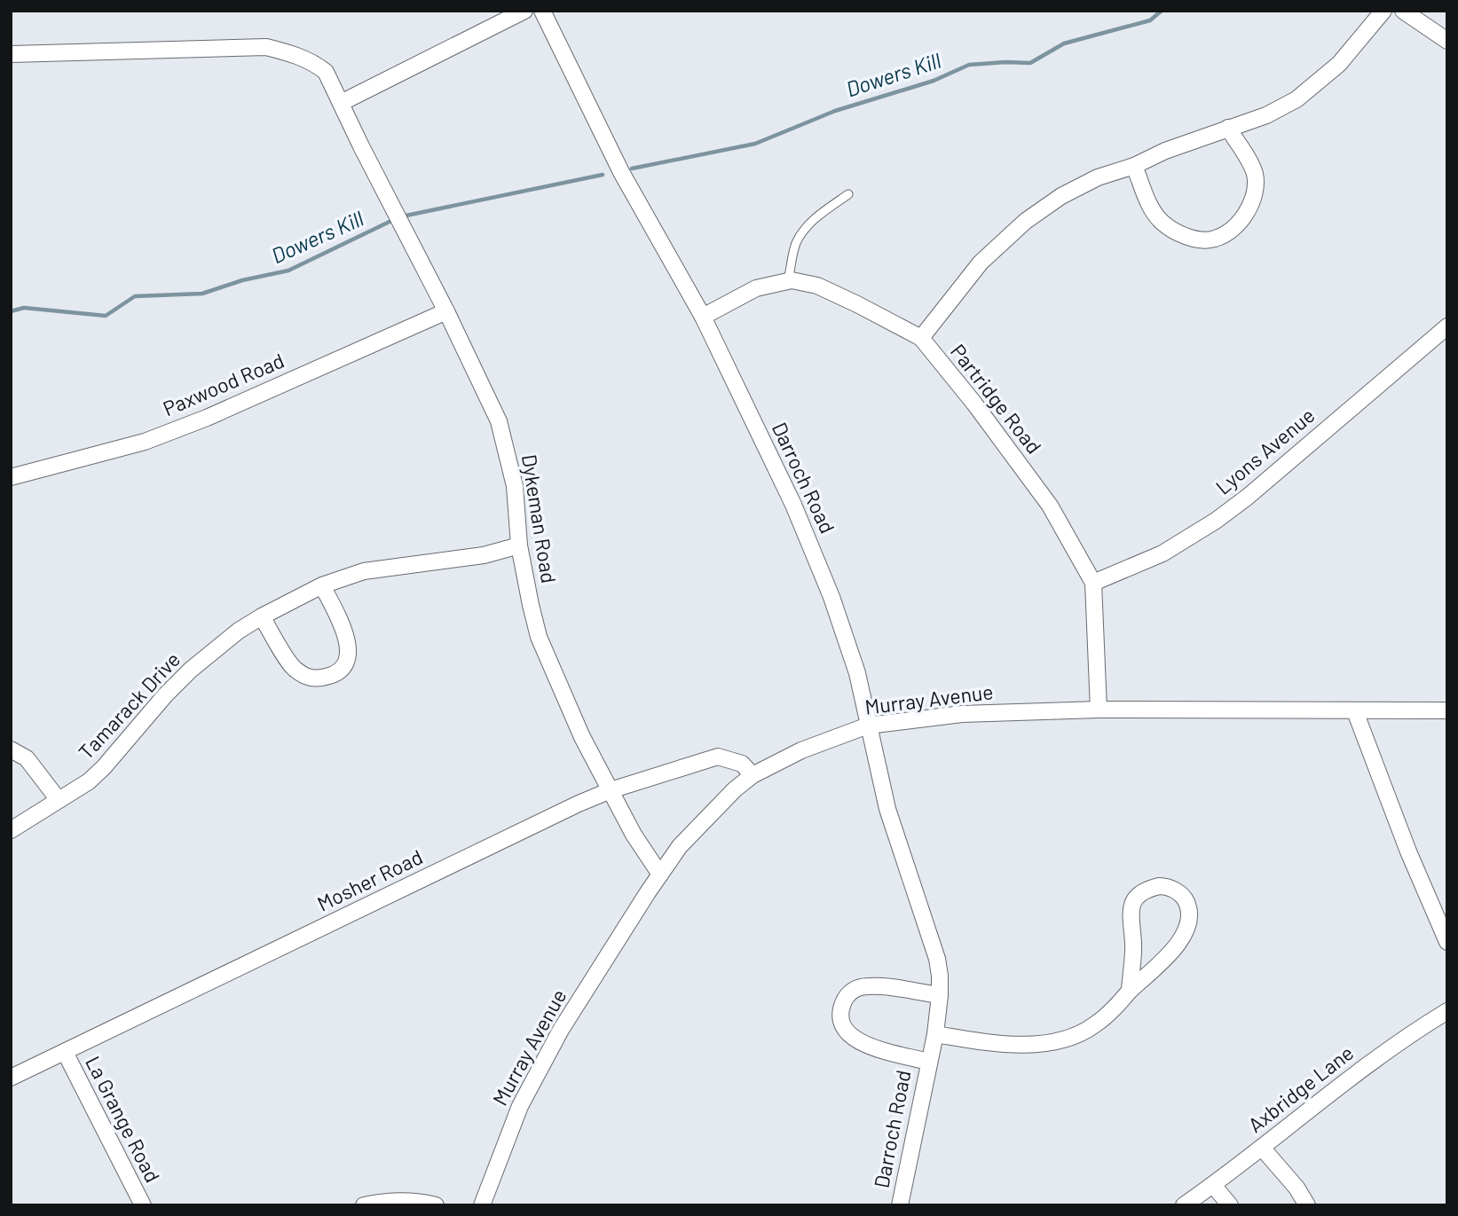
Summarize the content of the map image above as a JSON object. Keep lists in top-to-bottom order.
{
  "streets": {
    "street": [
      "Paxwood Road",
      "Partridge Road",
      "Lyons Avenue",
      "Darroch Road",
      "Dykeman Road",
      "Murray Avenue",
      "Tamarack Drive",
      "Mosher Road",
      "Axbridge Lane",
      "La Grange Road"
    ]
  },
  "crossings": [
    ["Paxwood Road", "Dykeman Road"],
    ["Partridge Road", "Lyons Avenue"],
    ["Partridge Road", "Darroch Road"],
    ["Partridge Road", "Murray Avenue"],
    ["Darroch Road", "Murray Avenue"],
    ["Dykeman Road", "Murray Avenue"],
    ["Dykeman Road", "Tamarack Drive"],
    ["Dykeman Road", "Mosher Road"],
    ["Murray Avenue", "Mosher Road"],
    ["Mosher Road", "La Grange Road"]
  ],
  "water": ["Dowers Kill"]
}
